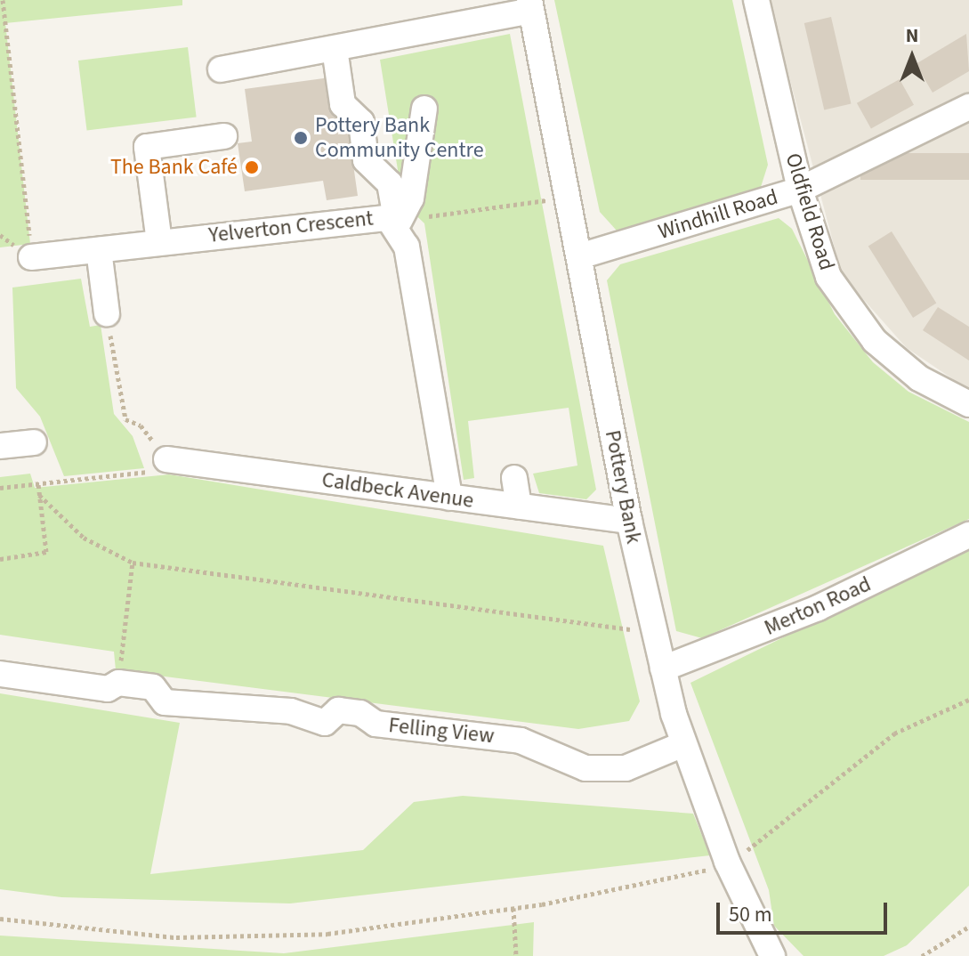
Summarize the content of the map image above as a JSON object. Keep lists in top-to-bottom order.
{
  "streets": {
    "street": [
      "Oldfield Road",
      "Windhill Road",
      "Yelverton Crescent",
      "Pottery Bank",
      "Caldbeck Avenue",
      "Merton Road",
      "Felling View"
    ]
  },
  "crossings": [
    ["Oldfield Road", "Windhill Road"],
    ["Windhill Road", "Pottery Bank"],
    ["Yelverton Crescent", "Caldbeck Avenue"],
    ["Pottery Bank", "Caldbeck Avenue"],
    ["Pottery Bank", "Merton Road"],
    ["Pottery Bank", "Felling View"]
  ],
  "places": ["Pottery Bank Community Centre", "The Bank Café"],
  "scale_bar": "50 m",
  "north": "top"
}
